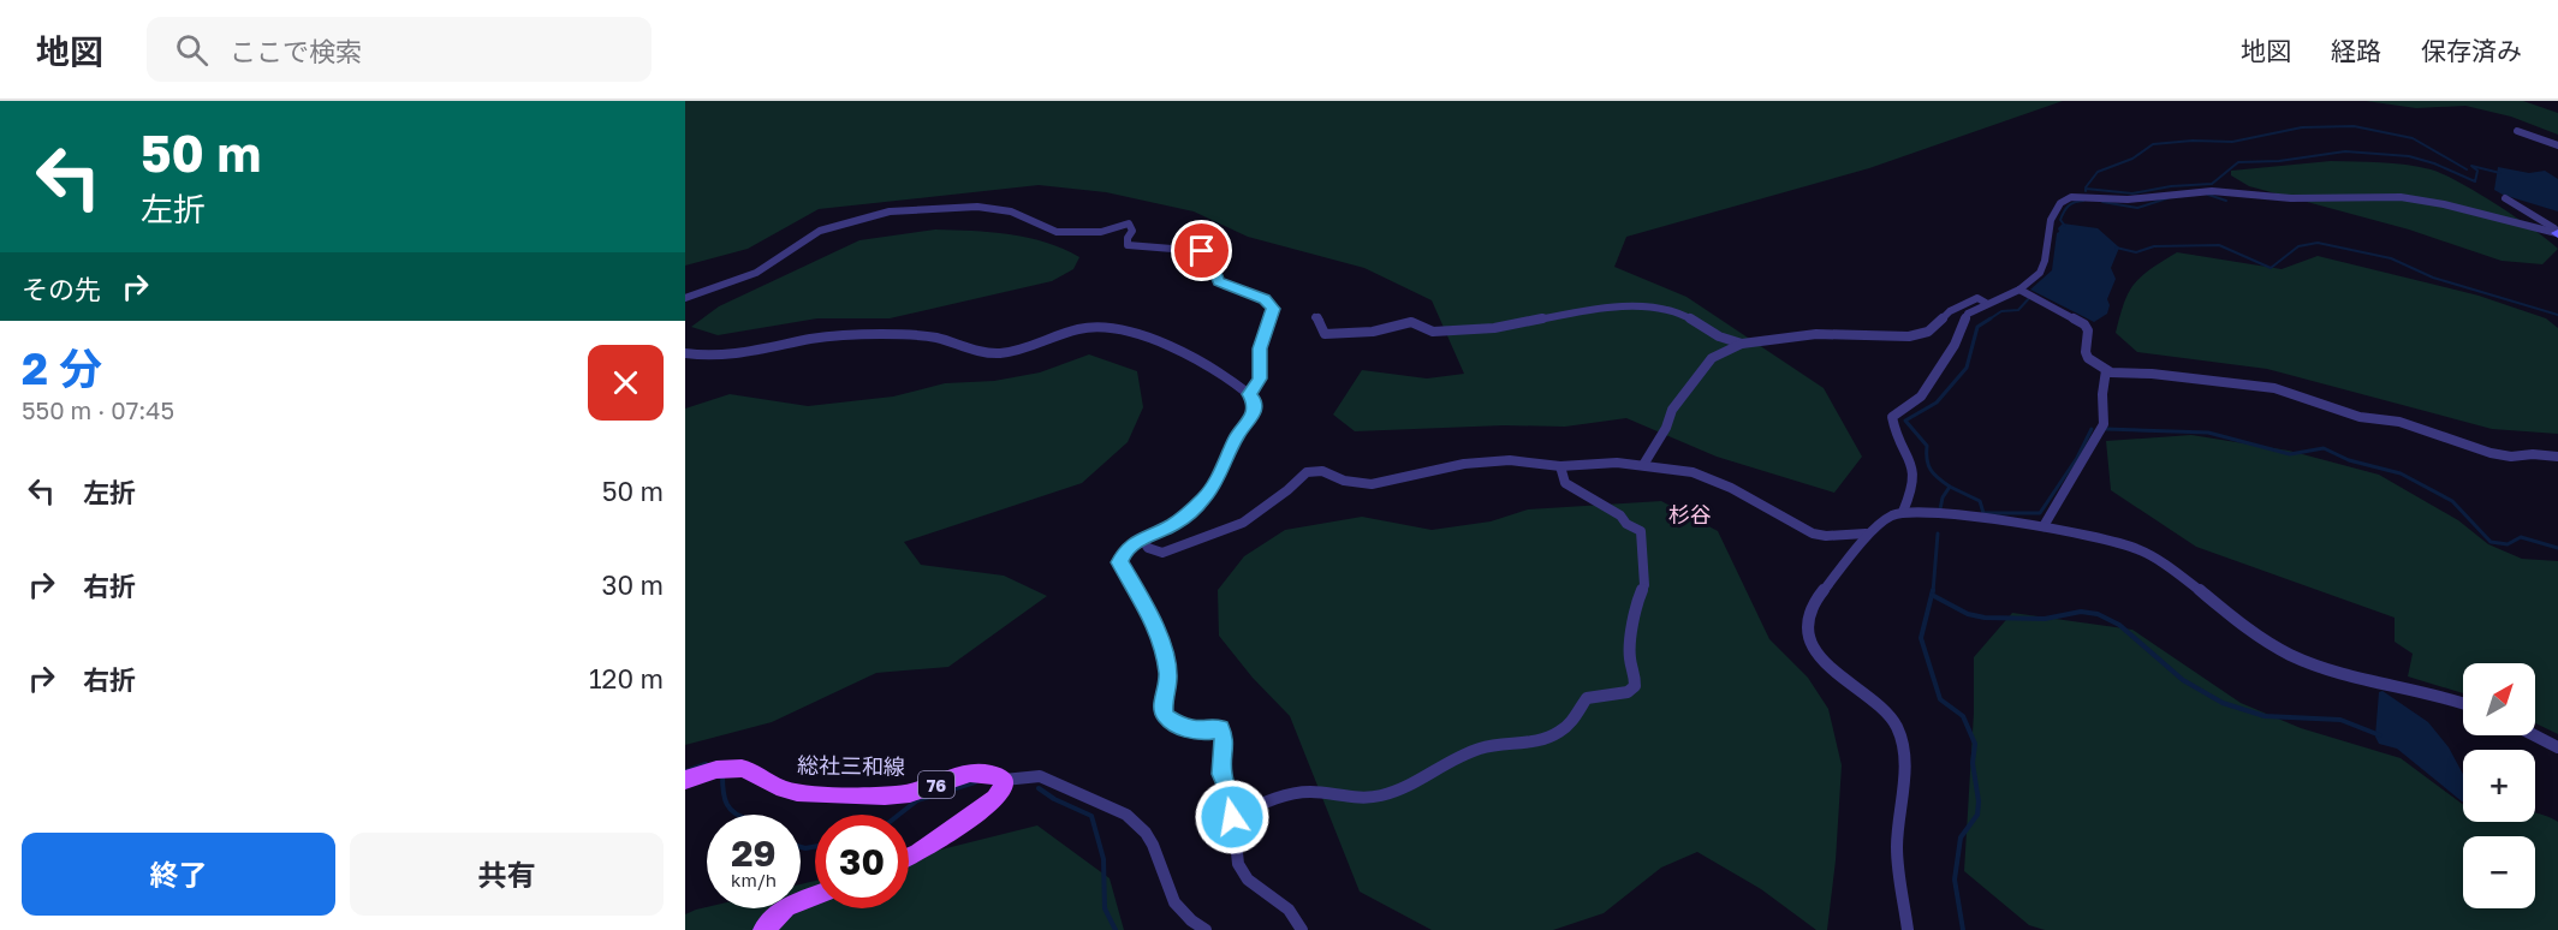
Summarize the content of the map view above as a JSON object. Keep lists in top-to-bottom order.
{
  "streets": {
    "main road": ["総社三和線", "76"]
  },
  "crossings": [
    ["総社三和線", "76"]
  ],
  "districts": ["杉谷"],
  "north": "top right",
  "page": {
    "header": "地図",
    "search": "ここで検索",
    "nav": ["地図", "経路", "保存済み"],
    "turn": ["50 m", "左折"],
    "then": "その先",
    "heading": ["2 分", "550 m · 07:45"],
    "list": [
      {
        "name": "左折",
        "value": "50 m"
      },
      {
        "name": "右折",
        "value": "30 m"
      },
      {
        "name": "右折",
        "value": "120 m"
      }
    ],
    "map_buttons": ["+", "−"],
    "speed": "29 km/h",
    "limit": "30",
    "buttons": ["終了", "共有"]
  }
}
